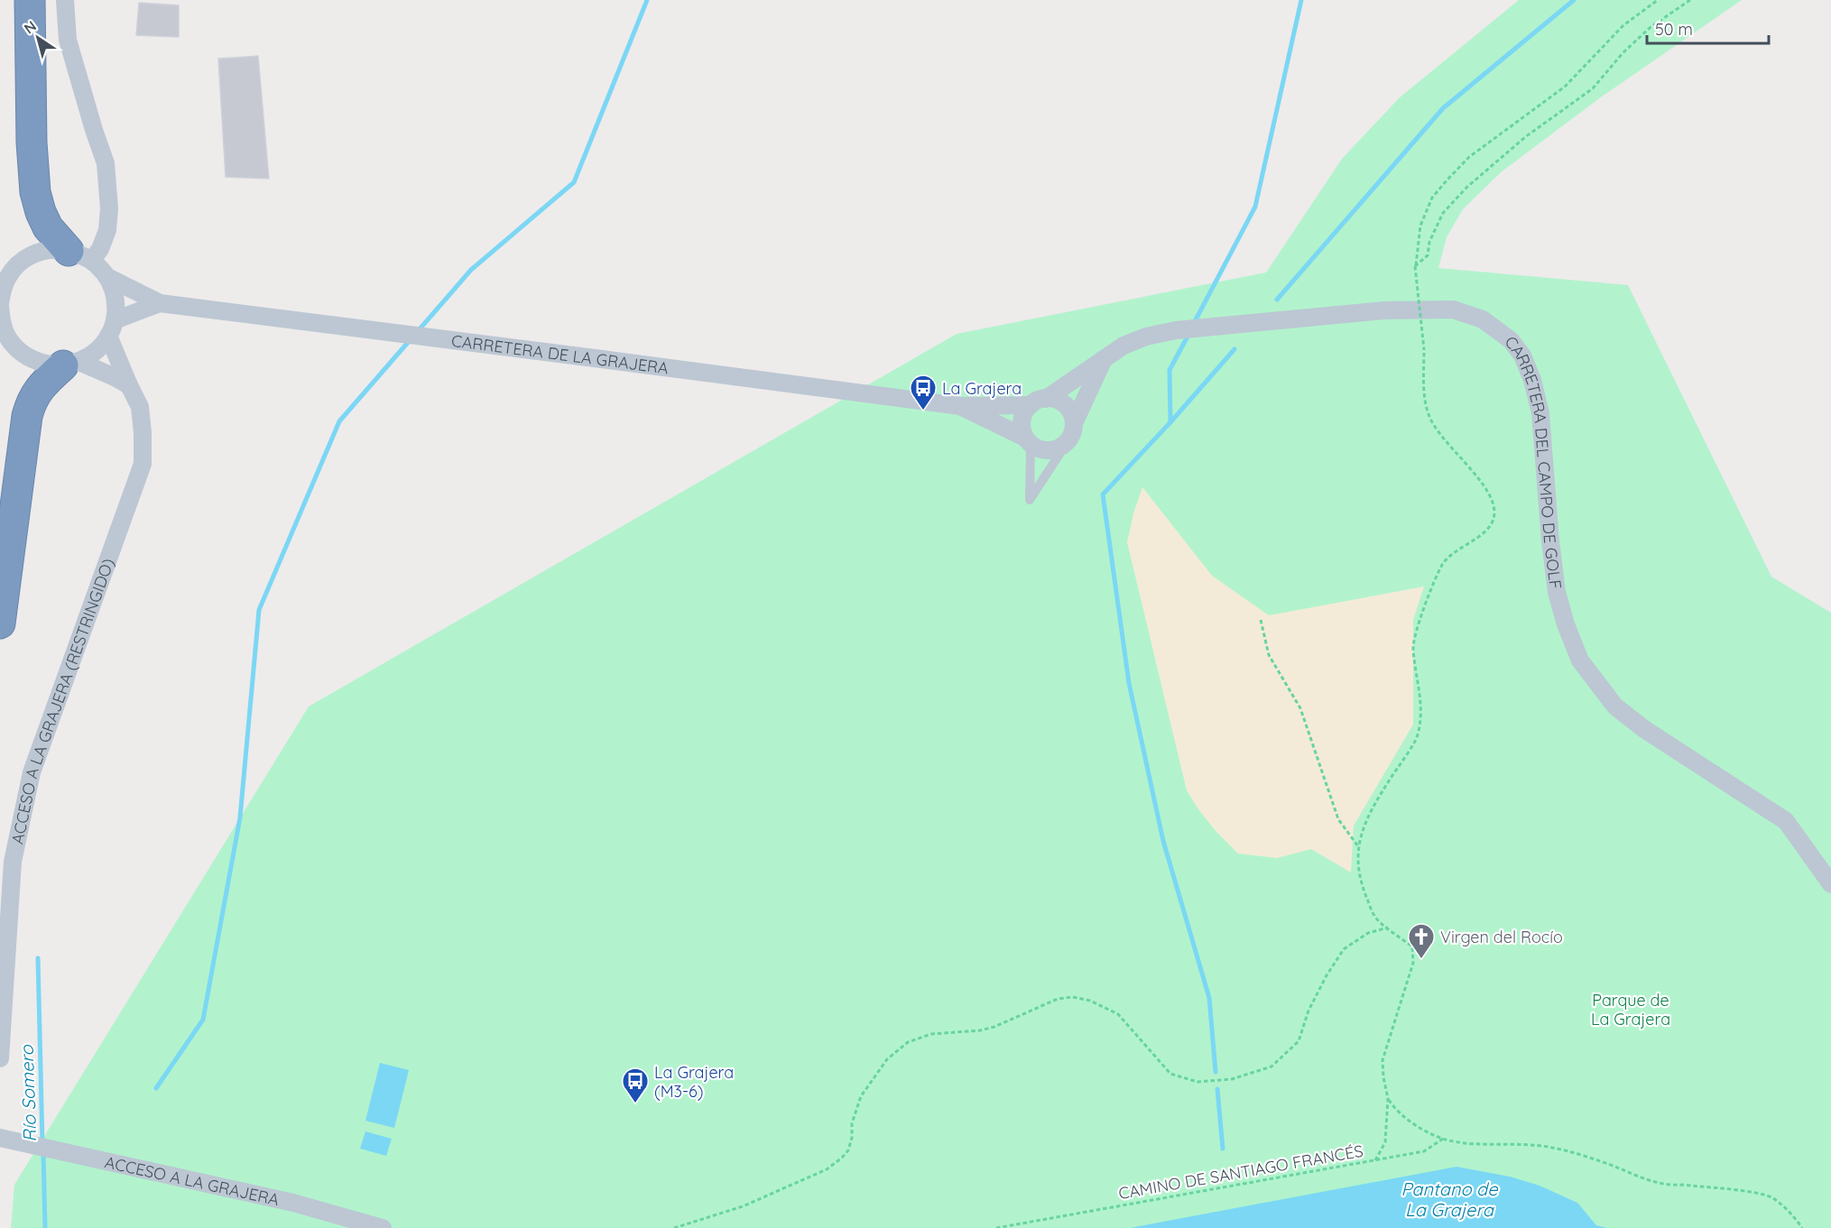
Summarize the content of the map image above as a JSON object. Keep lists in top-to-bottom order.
{
  "streets": {
    "street": [
      "CARRETERA DE LA GRAJERA",
      "CARRETERA DEL CAMPO DE GOLF",
      "ACCESO A LA GRAJERA (RESTRINGIDO)",
      "ACCESO A LA GRAJERA"
    ],
    "path": ["CAMINO DE SANTIAGO FRANCÉS"]
  },
  "crossings": [
    ["CARRETERA DE LA GRAJERA", "CARRETERA DEL CAMPO DE GOLF"]
  ],
  "water": ["Río Somero", "Pantano de La Grajera"],
  "parks": ["Parque de La Grajera"],
  "places": {
    "bus stop": ["La Grajera", "La Grajera (M3-6)"],
    "church": ["Virgen del Rocío"]
  },
  "scale_bar": "50 m",
  "north": "top left"
}
